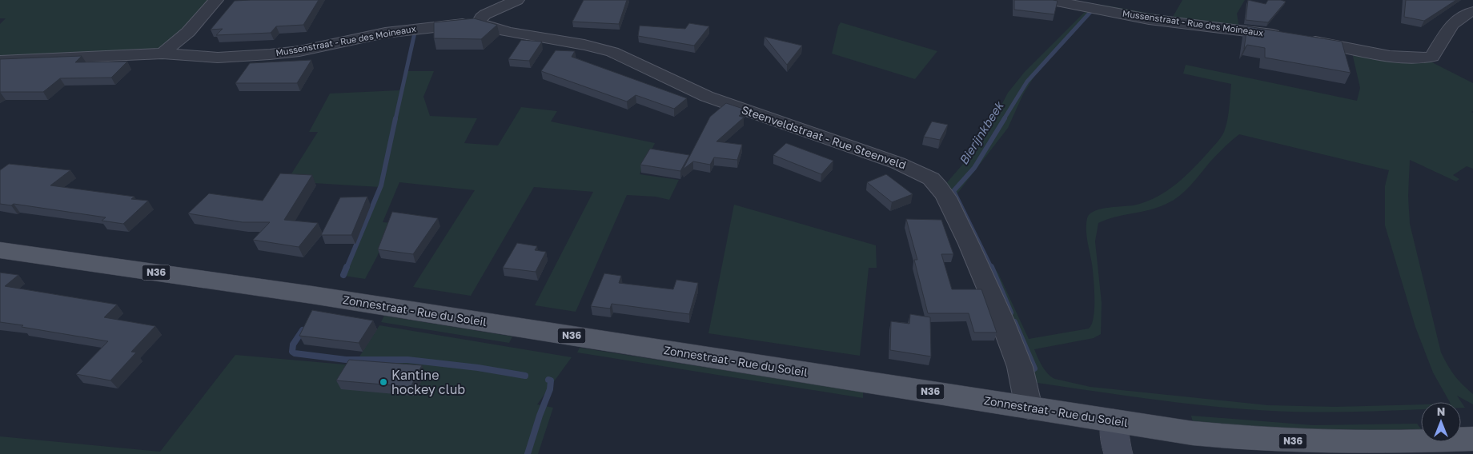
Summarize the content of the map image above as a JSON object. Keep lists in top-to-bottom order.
{
  "streets": {
    "main road": ["N36", "Zonnestraat - Rue du Soleil"],
    "street": ["Mussenstraat - Rue des Moineaux", "Steenveldstraat - Rue Steenveld"]
  },
  "crossings": [
    ["Mussenstraat - Rue des Moineaux", "Steenveldstraat - Rue Steenveld"],
    ["Steenveldstraat - Rue Steenveld", "Zonnestraat - Rue du Soleil"]
  ],
  "water": ["Bierijnkbeek"],
  "places": ["Kantine hockey club"],
  "north": "top"
}
